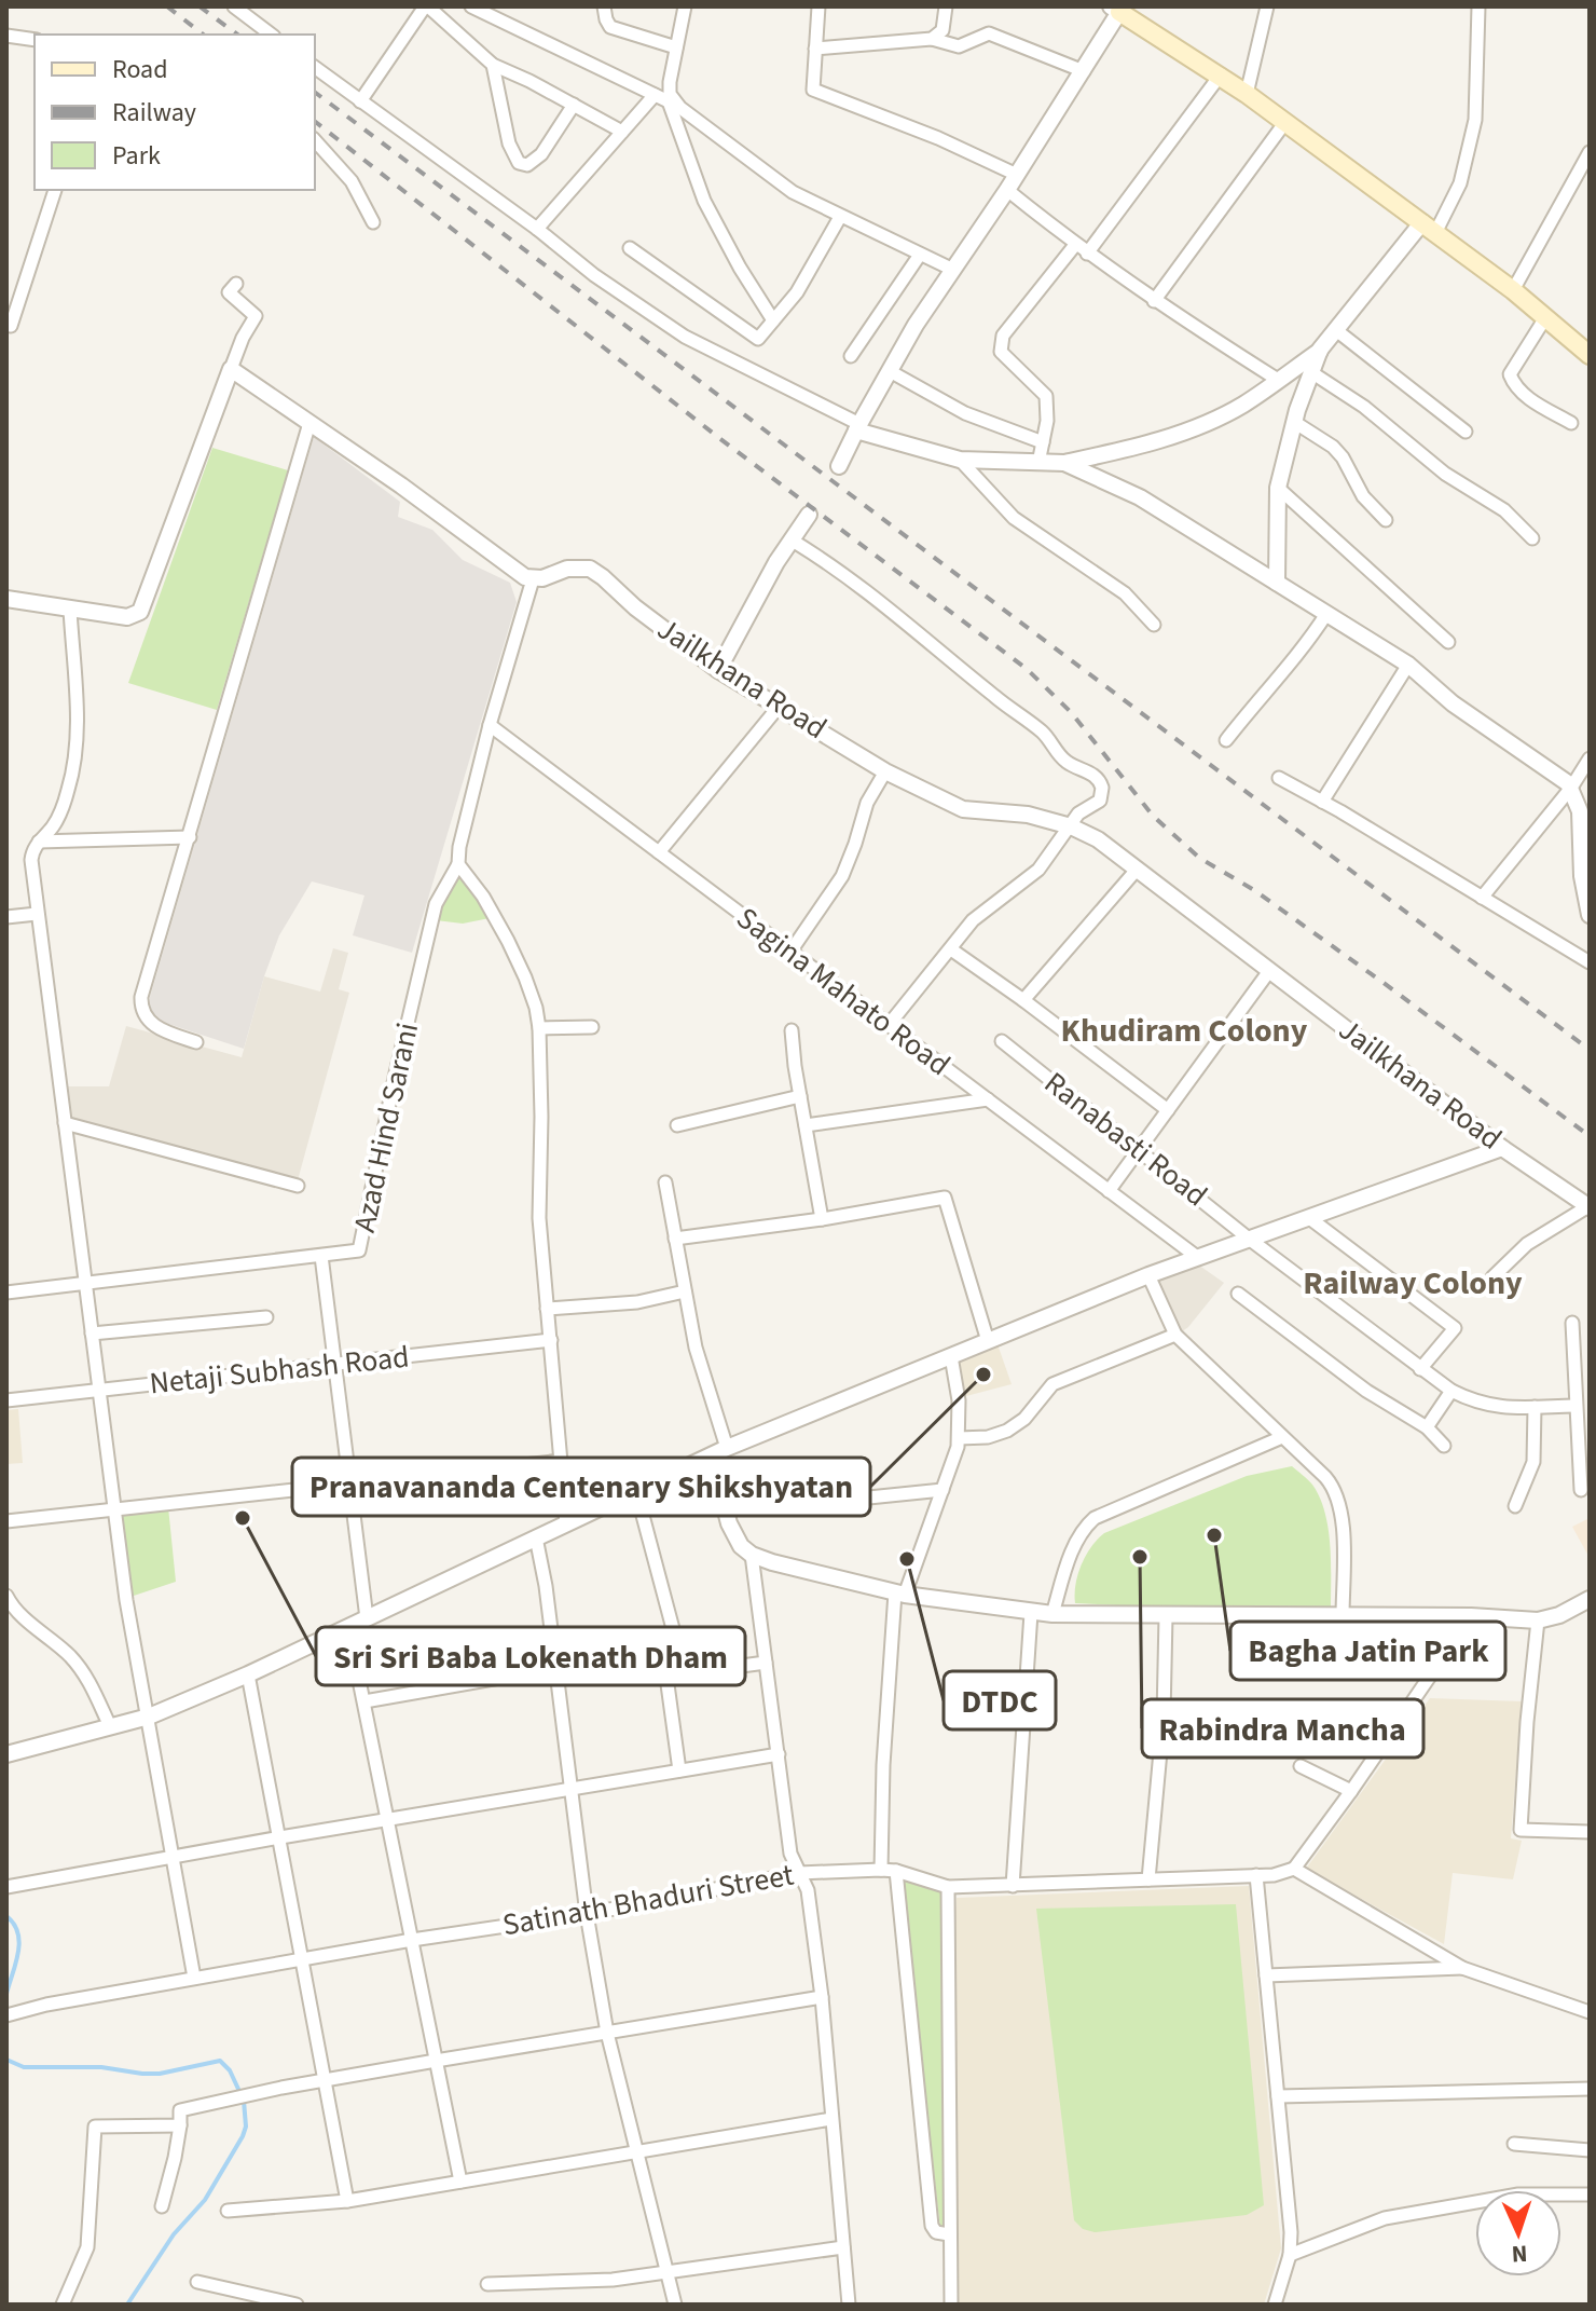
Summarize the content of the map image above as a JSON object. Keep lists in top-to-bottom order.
{
  "streets": {
    "street": [
      "Jailkhana Road",
      "Sagina Mahato Road",
      "Azad Hind Sarani",
      "Ranabasti Road",
      "Netaji Subhash Road",
      "Satinath Bhaduri Street"
    ]
  },
  "districts": ["Khudiram Colony", "Railway Colony"],
  "places": [
    "Pranavananda Centenary Shikshyatan",
    "Sri Sri Baba Lokenath Dham",
    "Bagha Jatin Park",
    "Rabindra Mancha",
    "DTDC"
  ],
  "legend": ["Road", "Railway", "Park"],
  "north": "bottom"
}
